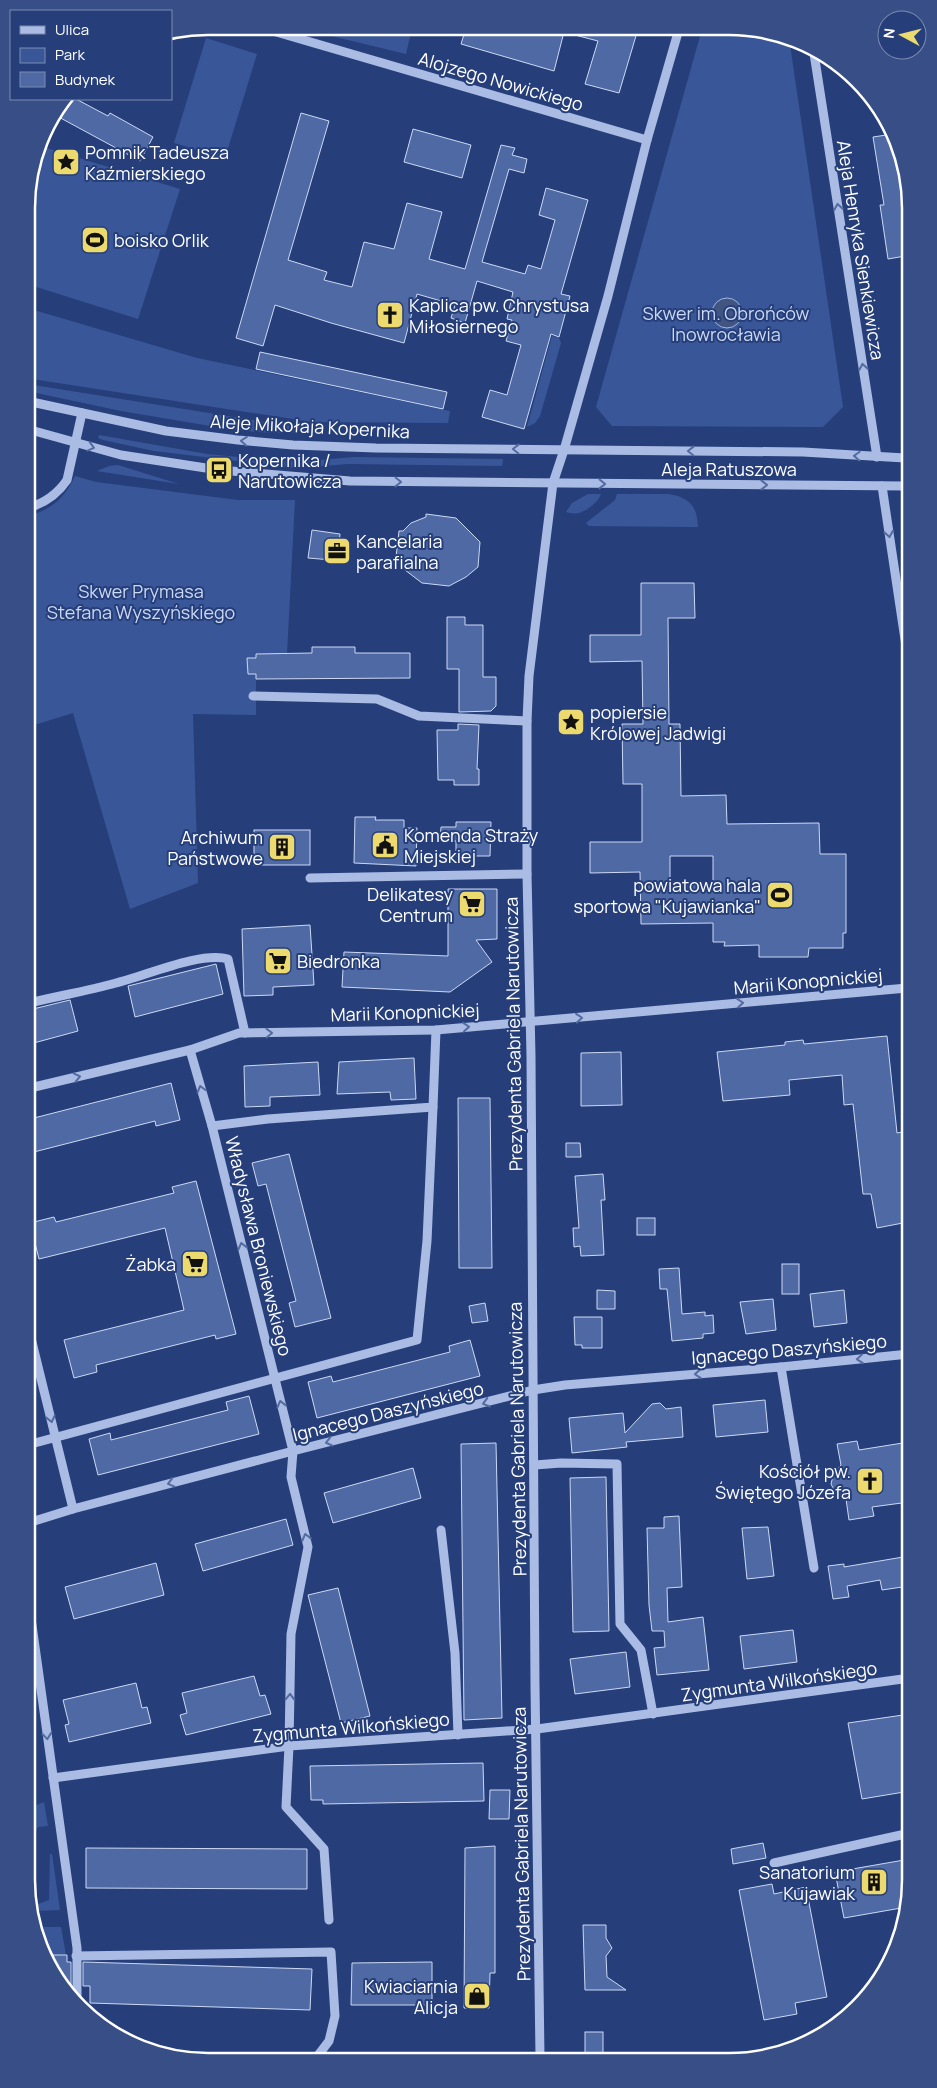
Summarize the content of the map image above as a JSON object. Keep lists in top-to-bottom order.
{
  "streets": {
    "street": [
      "Alojzego Nowickiego",
      "Aleja Henryka Sienkiewicza",
      "Aleje Mikołaja Kopernika",
      "Aleja Ratuszowa",
      "Marii Konopnickiej",
      "Prezydenta Gabriela Narutowicza",
      "Władysława Broniewskiego",
      "Ignacego Daszyńskiego",
      "Zygmunta Wilkońskiego"
    ]
  },
  "crossings": [
    ["Alojzego Nowickiego", "Prezydenta Gabriela Narutowicza"],
    ["Aleja Henryka Sienkiewicza", "Aleja Ratuszowa"],
    ["Aleje Mikołaja Kopernika", "Aleja Ratuszowa"],
    ["Aleje Mikołaja Kopernika", "Prezydenta Gabriela Narutowicza"],
    ["Aleja Ratuszowa", "Prezydenta Gabriela Narutowicza"],
    ["Marii Konopnickiej", "Prezydenta Gabriela Narutowicza"],
    ["Marii Konopnickiej", "Władysława Broniewskiego"],
    ["Prezydenta Gabriela Narutowicza", "Ignacego Daszyńskiego"],
    ["Prezydenta Gabriela Narutowicza", "Zygmunta Wilkońskiego"],
    ["Władysława Broniewskiego", "Ignacego Daszyńskiego"],
    ["Władysława Broniewskiego", "Zygmunta Wilkońskiego"]
  ],
  "one_way": [
    "Aleja Henryka Sienkiewicza",
    "Marii Konopnickiej",
    "Władysława Broniewskiego",
    "Ignacego Daszyńskiego"
  ],
  "parks": ["Skwer im. Obrońców Inowrocławia", "Skwer Prymasa Stefana Wyszyńskiego"],
  "places": {
    "place": ["Pomnik Tadeusza Kaźmierskiego", "popiersie Królowej Jadwigi"],
    "sports": ["boisko Orlik", "powiatowa hala sportowa \"Kujawianka\""],
    "church": ["Kaplica pw. Chrystusa Miłosiernego", "Kościół pw. Świętego Józefa"],
    "bus stop": ["Kopernika / Narutowicza"],
    "office": ["Kancelaria parafialna"],
    "public building": ["Komenda Straży Miejskiej"],
    "building": ["Archiwum Państwowe", "Sanatorium Kujawiak"],
    "supermarket": ["Delikatesy Centrum", "Biedronka", "Żabka"],
    "shop": ["Kwiaciarnia Alicja"]
  },
  "legend": ["Ulica", "Park", "Budynek"],
  "north": "left"
}
